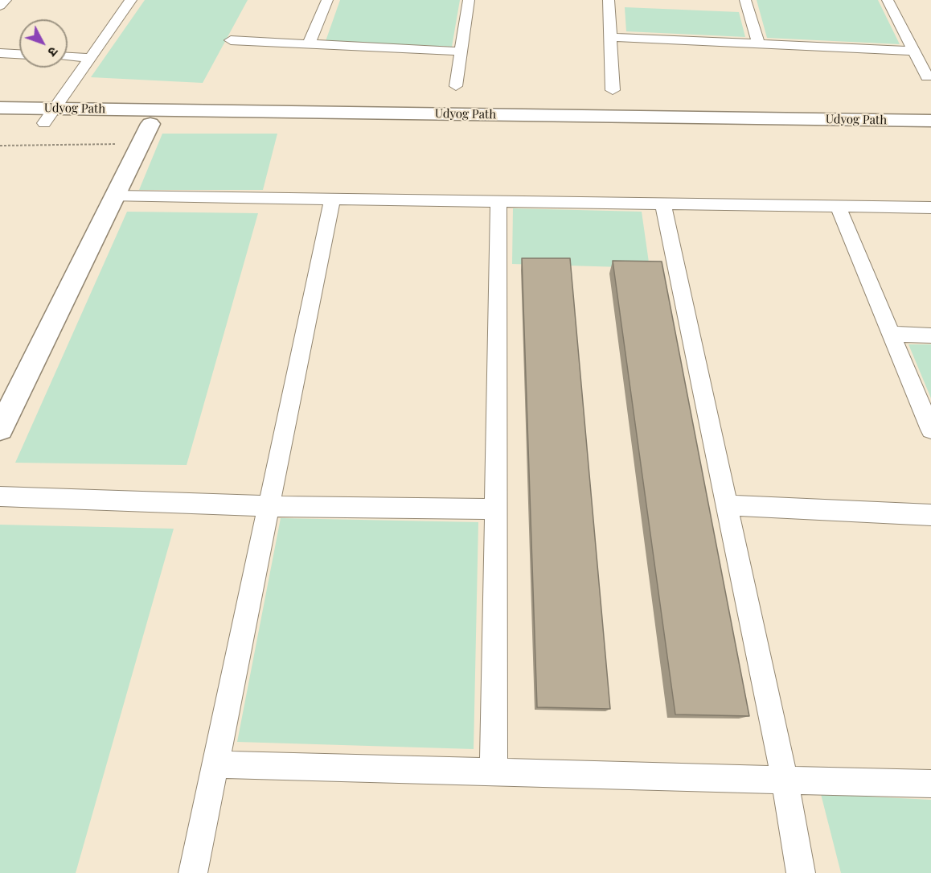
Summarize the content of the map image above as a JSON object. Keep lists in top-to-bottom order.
{
  "streets": {
    "main road": ["Udyog Path"]
  },
  "north": "bottom right"
}
